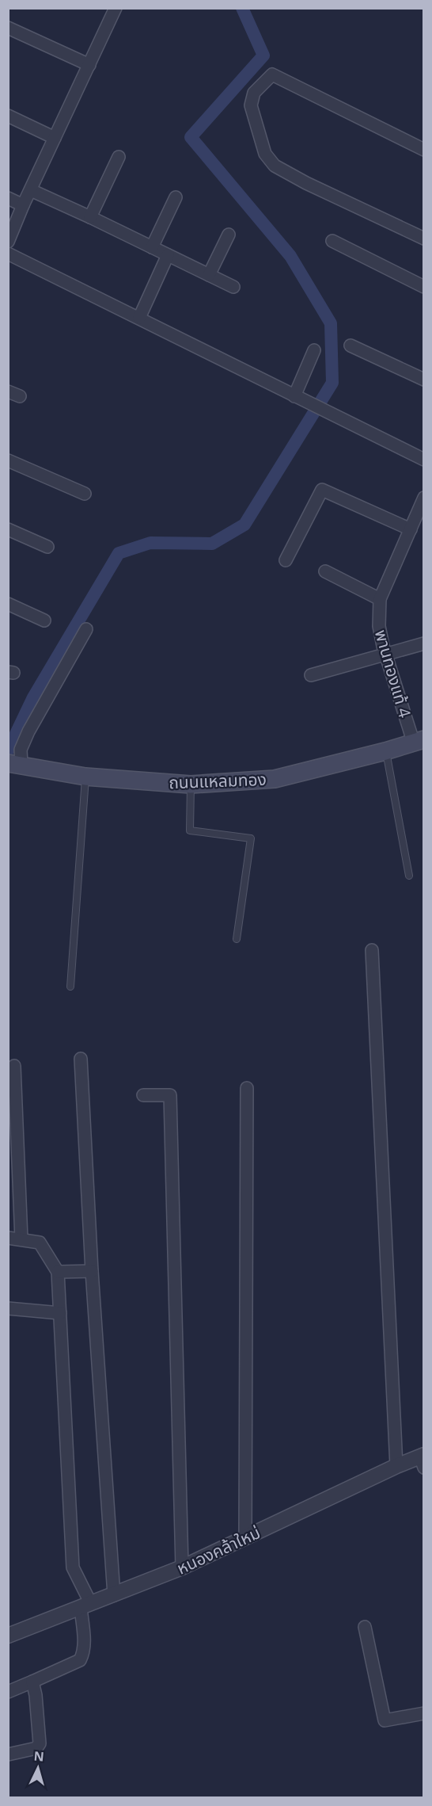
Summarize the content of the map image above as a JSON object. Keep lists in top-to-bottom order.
{
  "streets": {
    "main road": ["ถนนแหลมทอง"],
    "street": ["พานทองแท้ 4", "หนองคล้าใหม่"]
  },
  "crossings": [
    ["พานทองแท้ 4", "ถนนแหลมทอง"]
  ],
  "north": "top"
}
